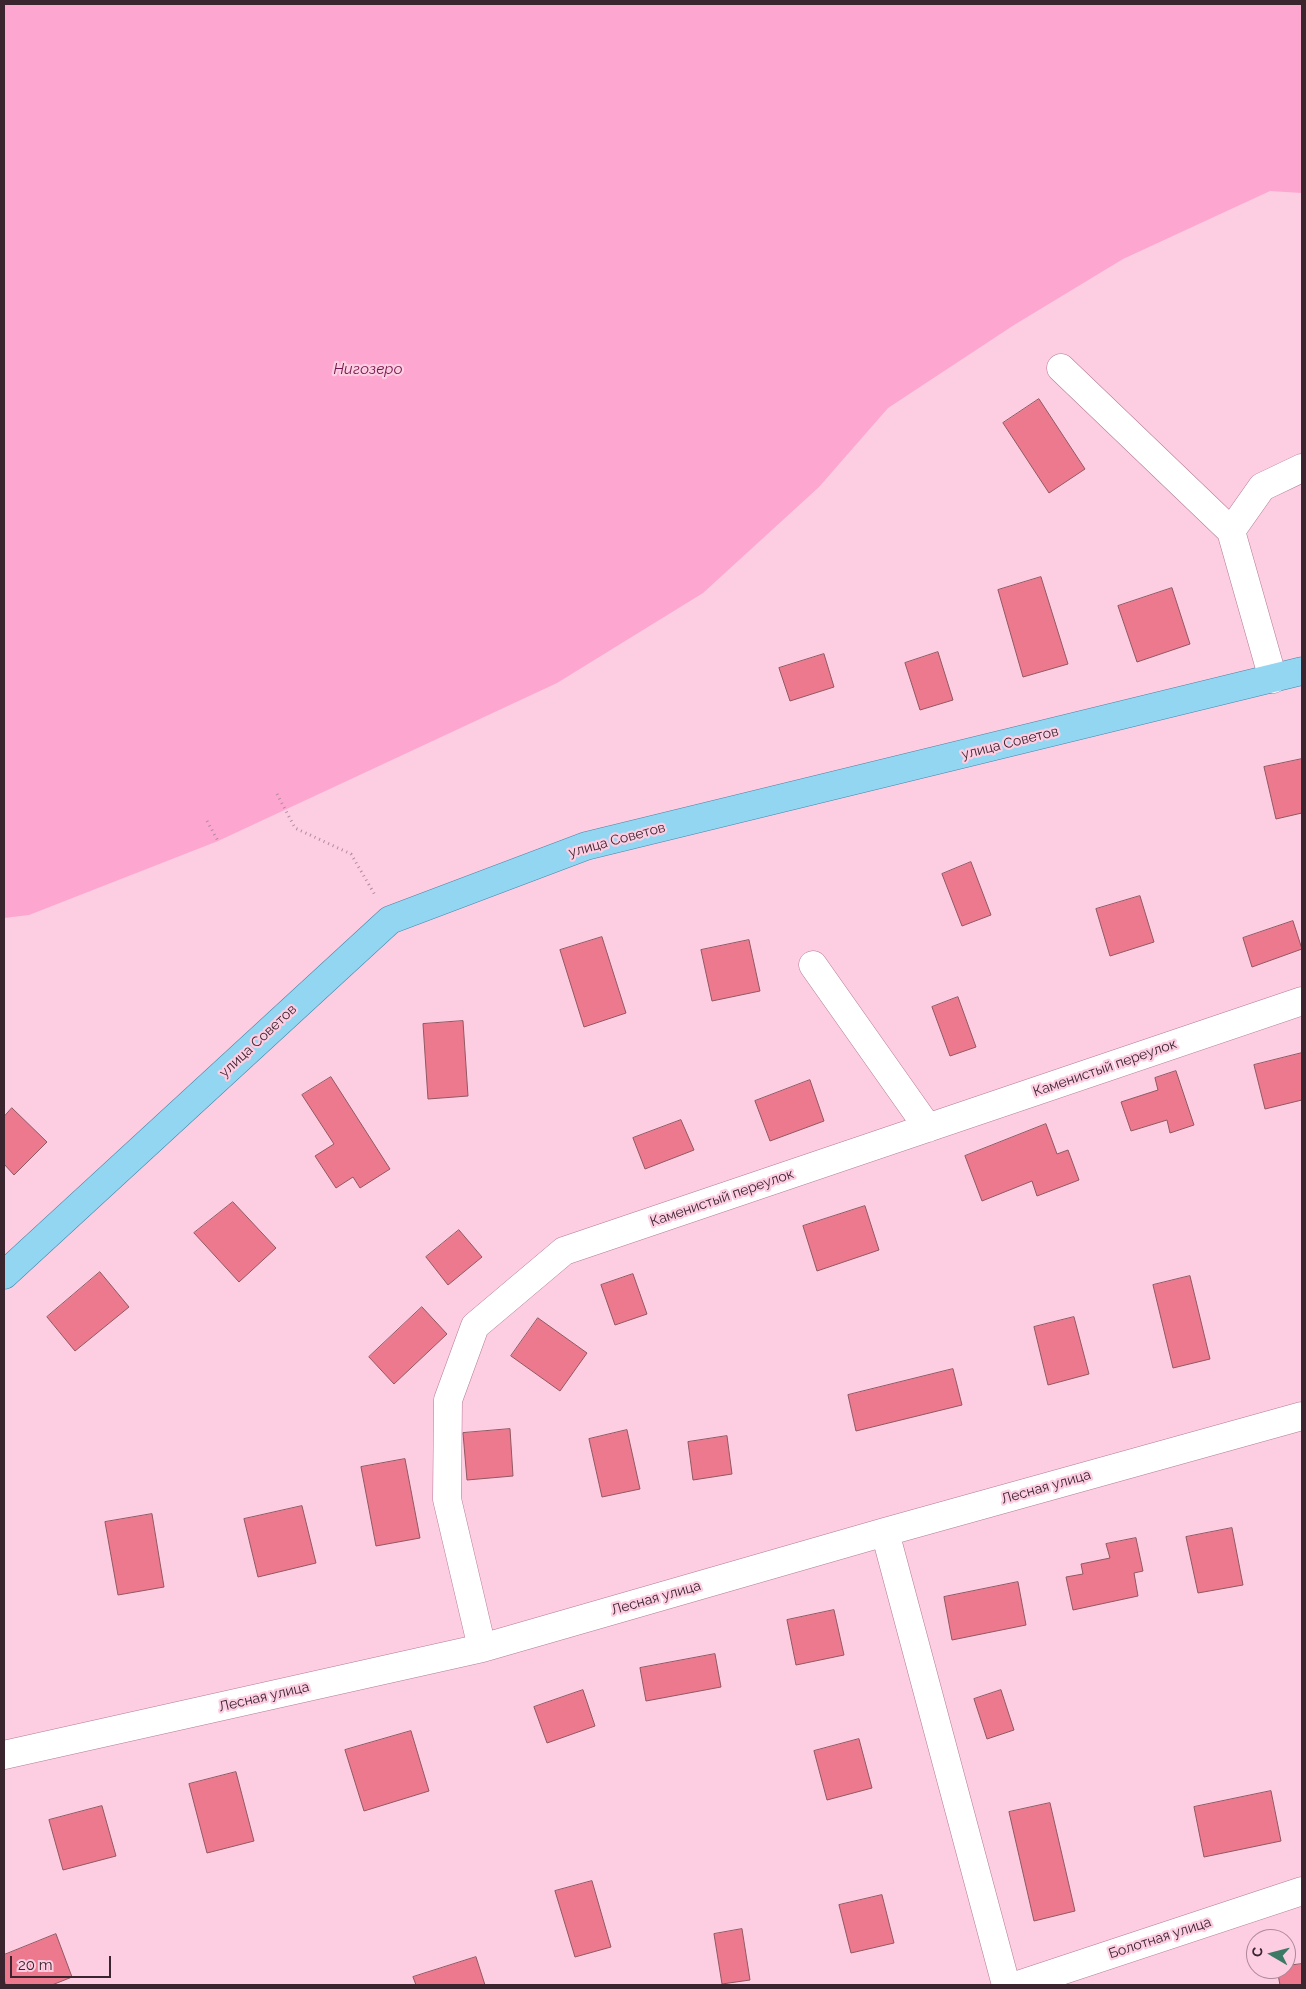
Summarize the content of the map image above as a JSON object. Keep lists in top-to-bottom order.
{
  "streets": {
    "main road": ["улица Советов"],
    "street": ["Каменистый переулок", "Лесная улица", "Болотная улица"]
  },
  "crossings": [
    ["Каменистый переулок", "Лесная улица"]
  ],
  "water": ["Нигозеро"],
  "scale_bar": "20 m",
  "north": "left"
}
